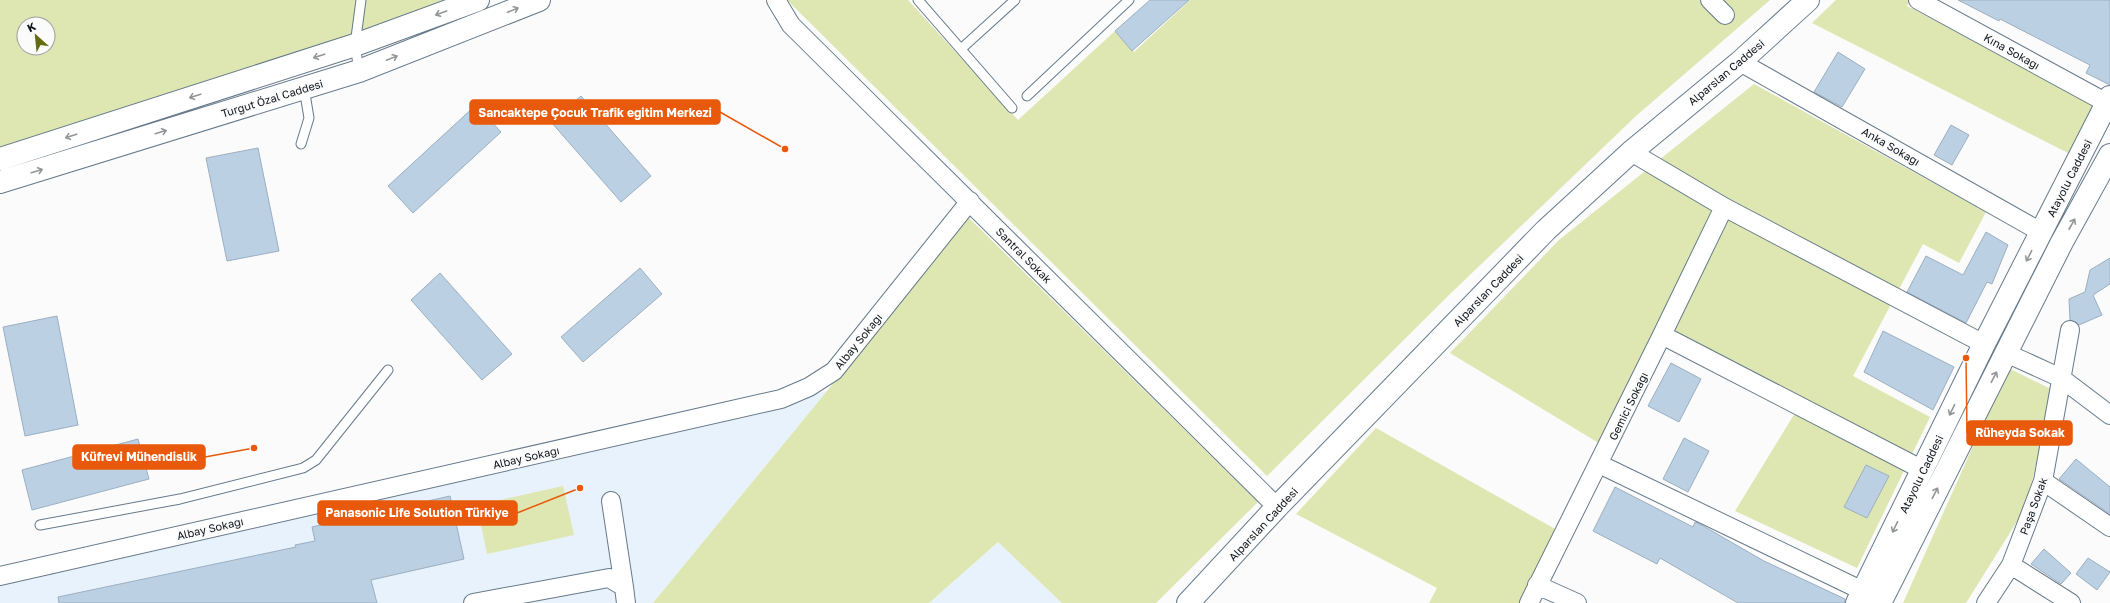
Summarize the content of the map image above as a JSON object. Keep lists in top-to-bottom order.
{
  "streets": {
    "street": [
      "Kına Sokağı",
      "Alparslan Caddesi",
      "Turgut Özal Caddesi",
      "Anka Sokağı",
      "Atayolu Caddesi",
      "Santral Sokak",
      "Albay Sokağı",
      "Gemici Sokağı",
      "Paşa Sokak"
    ]
  },
  "crossings": [
    ["Kına Sokağı", "Atayolu Caddesi"],
    ["Alparslan Caddesi", "Anka Sokağı"],
    ["Alparslan Caddesi", "Santral Sokak"],
    ["Anka Sokağı", "Atayolu Caddesi"],
    ["Santral Sokak", "Albay Sokağı"]
  ],
  "places": [
    "Sancaktepe Çocuk Trafik eğitim Merkezi",
    "Rüheyda Sokak",
    "Küfrevi Mühendislik",
    "Panasonic Life Solution Türkiye"
  ],
  "north": "top left"
}
